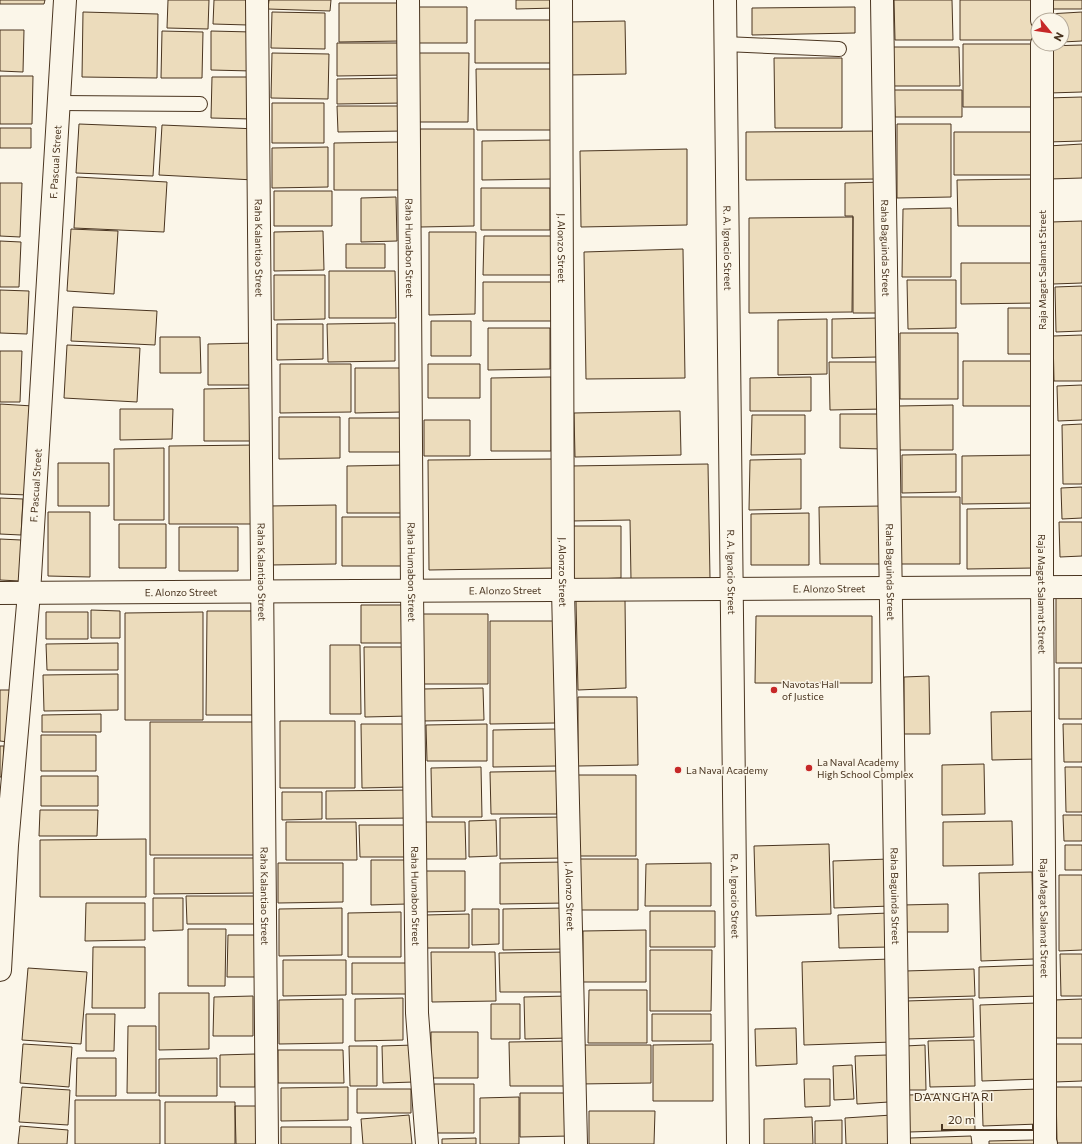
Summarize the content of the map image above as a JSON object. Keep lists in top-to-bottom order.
{
  "streets": {
    "street": [
      "F. Pascual Street",
      "Raha Kalantiao Street",
      "Raha Humabon Street",
      "J. Alonzo Street",
      "R. A. Ignacio Street",
      "Raha Baguinda Street",
      "Raja Magat Salamat Street",
      "E. Alonzo Street"
    ]
  },
  "crossings": [
    ["F. Pascual Street", "E. Alonzo Street"],
    ["Raha Kalantiao Street", "E. Alonzo Street"],
    ["Raha Humabon Street", "E. Alonzo Street"],
    ["J. Alonzo Street", "E. Alonzo Street"],
    ["R. A. Ignacio Street", "E. Alonzo Street"],
    ["Raha Baguinda Street", "E. Alonzo Street"],
    ["Raja Magat Salamat Street", "E. Alonzo Street"]
  ],
  "districts": ["DAANGHARI"],
  "places": ["Navotas Hall of Justice", "La Naval Academy High School Complex", "La Naval Academy"],
  "scale_bar": "20 m",
  "north": "bottom right"
}
